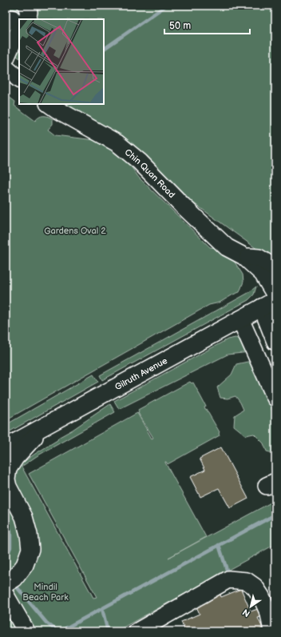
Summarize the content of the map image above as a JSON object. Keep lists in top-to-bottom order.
{
  "streets": {
    "street": ["Chin Quan Road", "Gilruth Avenue"]
  },
  "parks": ["Gardens Oval 2", "Mindil Beach Park"],
  "scale_bar": "50 m",
  "north": "bottom left"
}
